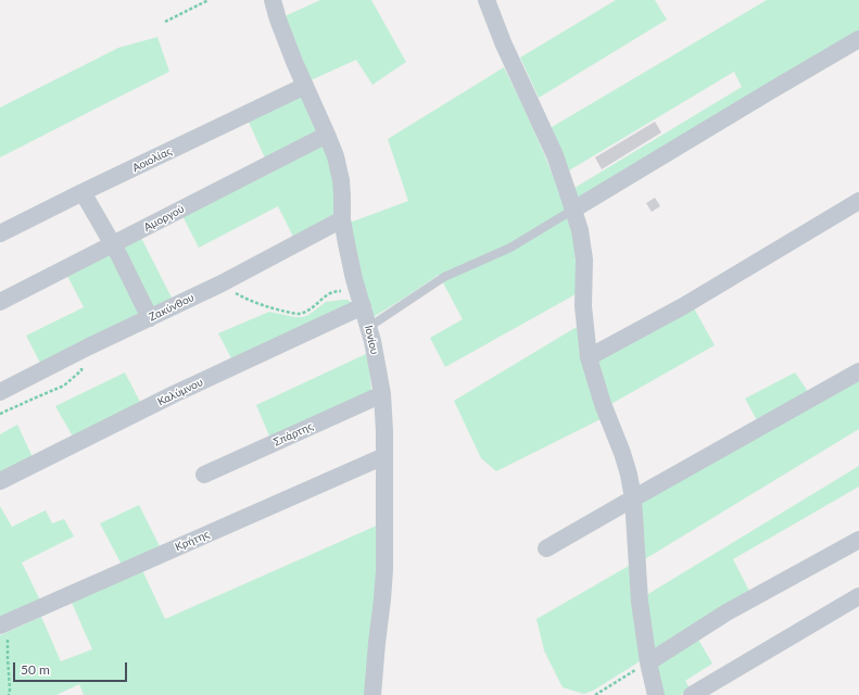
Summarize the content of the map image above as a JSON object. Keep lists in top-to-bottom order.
{
  "streets": {
    "street": [
      "Αοιολίας",
      "Αμοργού",
      "Ζακύνθου",
      "Ιονίου",
      "Καλύμνου",
      "Σπάρτης",
      "Κρήτης"
    ]
  },
  "crossings": [
    ["Αοιολίας", "Ιονίου"],
    ["Αμοργού", "Ιονίου"],
    ["Ζακύνθου", "Ιονίου"],
    ["Ιονίου", "Καλύμνου"],
    ["Ιονίου", "Σπάρτης"],
    ["Ιονίου", "Κρήτης"]
  ],
  "scale_bar": "50 m"
}
